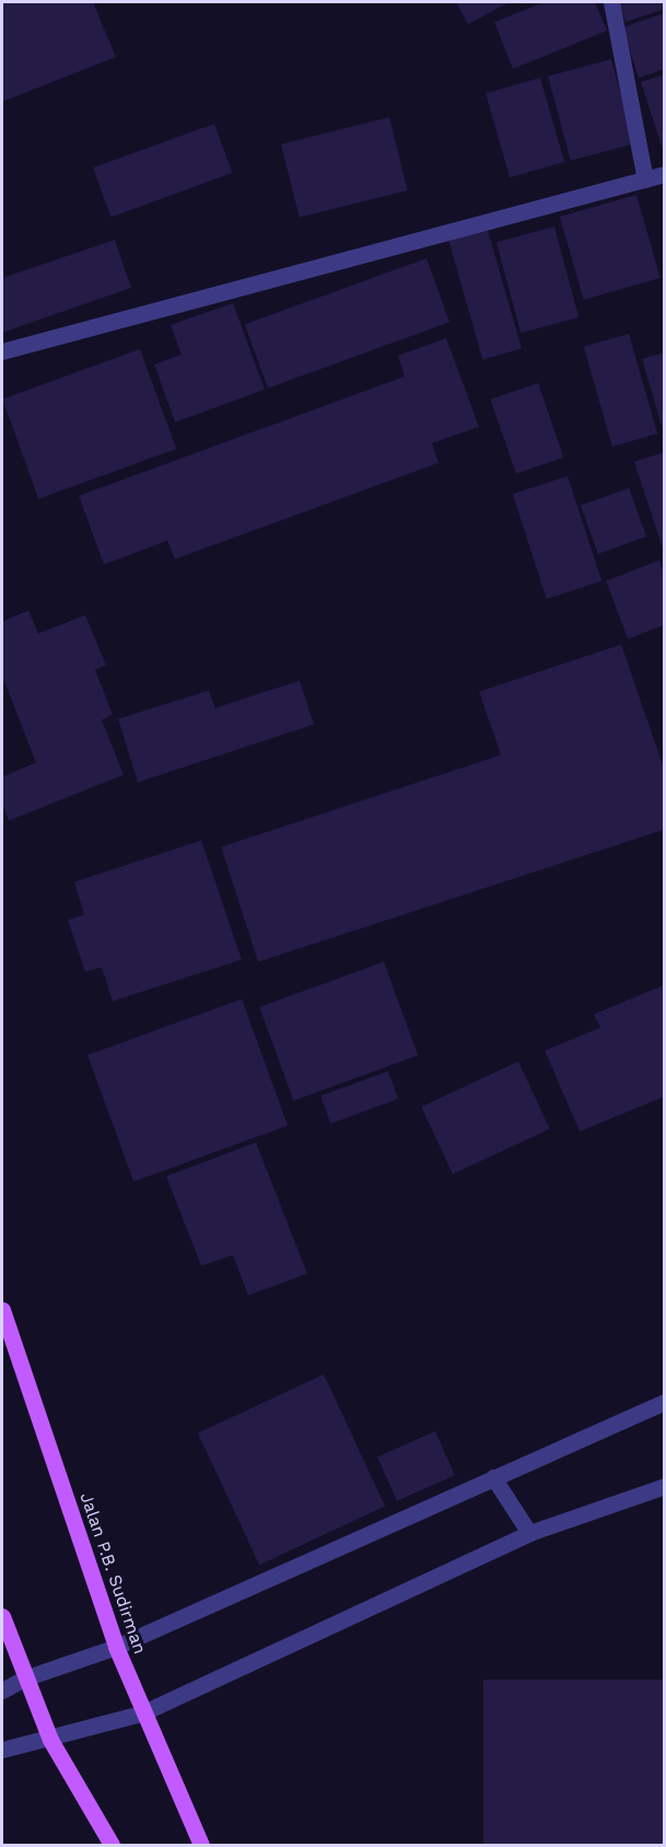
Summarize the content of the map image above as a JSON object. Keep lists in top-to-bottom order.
{
  "streets": {
    "main road": ["Jalan P.B. Sudirman"]
  }
}
